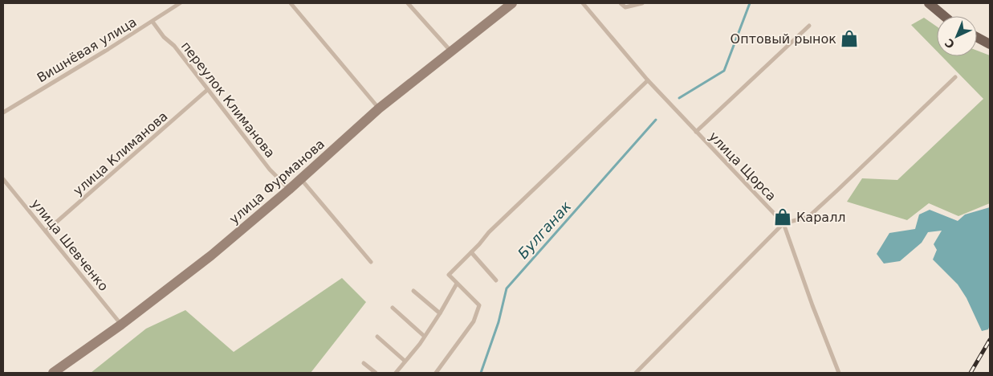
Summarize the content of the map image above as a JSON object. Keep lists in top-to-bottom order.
{
  "streets": {
    "main road": ["улица Фурманова"],
    "lane": [
      "Вишнёвая улица",
      "переулок Климанова",
      "улица Климанова",
      "улица Щорса",
      "улица Шевченко"
    ]
  },
  "crossings": [
    ["Вишнёвая улица", "переулок Климанова"],
    ["переулок Климанова", "улица Климанова"],
    ["переулок Климанова", "улица Фурманова"],
    ["улица Климанова", "улица Шевченко"],
    ["улица Фурманова", "улица Шевченко"]
  ],
  "water": ["Булганак"],
  "places": {
    "shop": ["Оптовый рынок", "Каралл"]
  },
  "north": "bottom left"
}
